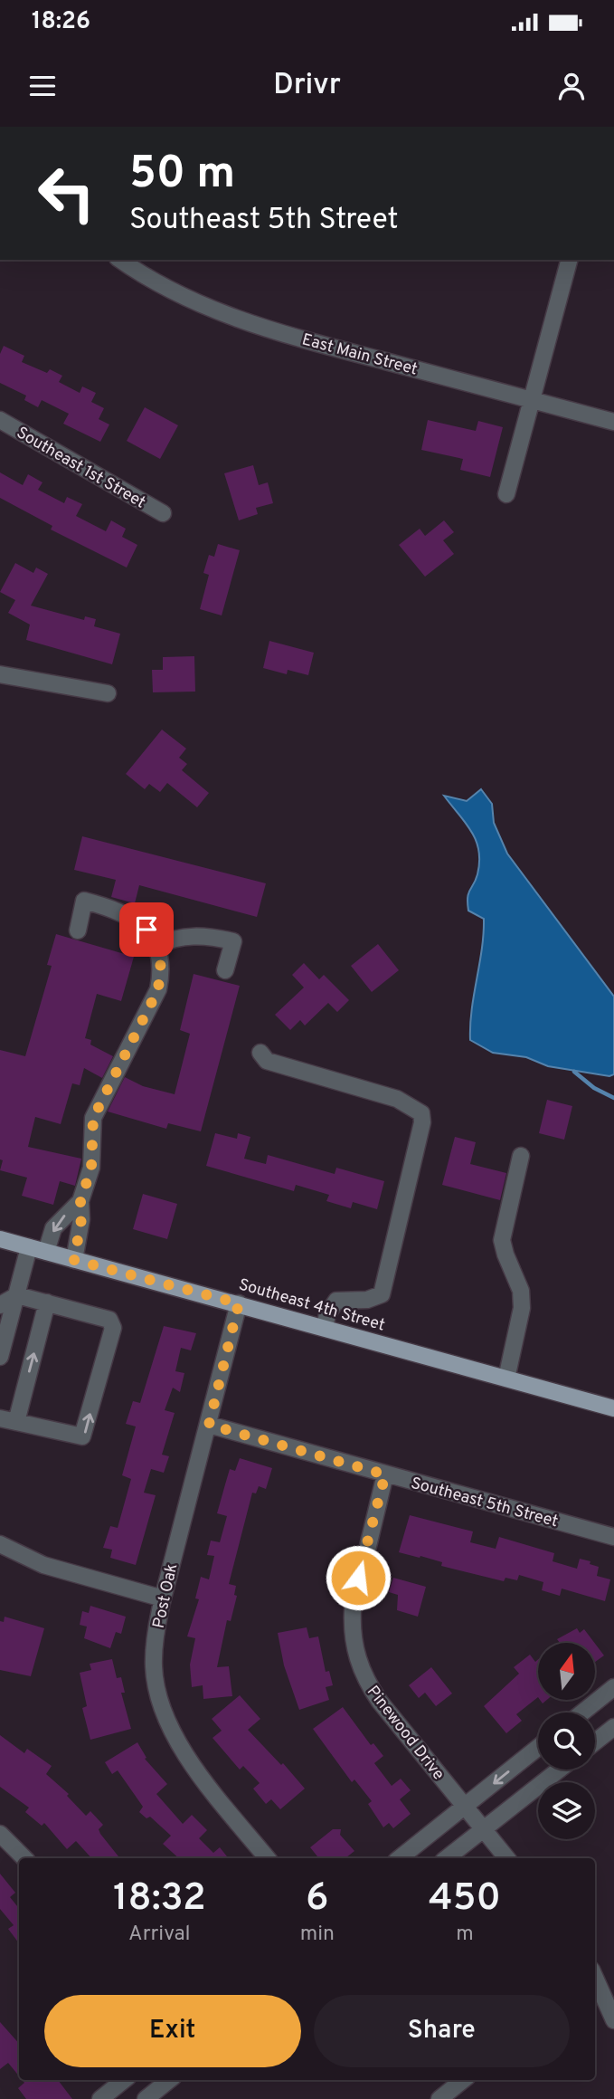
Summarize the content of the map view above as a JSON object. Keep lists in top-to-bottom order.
{
  "streets": {
    "main road": ["Southeast 4th Street"],
    "street": [
      "East Main Street",
      "Southeast 1st Street",
      "Southeast 5th Street",
      "Post Oak",
      "Pinewood Drive"
    ]
  },
  "crossings": [
    ["Southeast 4th Street", "Post Oak"],
    ["Southeast 5th Street", "Post Oak"],
    ["Southeast 5th Street", "Pinewood Drive"]
  ],
  "north": "top",
  "page": {
    "status": "18:26",
    "header": "Drivr",
    "turn": ["50 m", "Southeast 5th Street"],
    "eta": [
      "18:32",
      "Arrival",
      "6",
      "min",
      "450",
      "m"
    ],
    "buttons": ["Exit", "Share"]
  }
}
